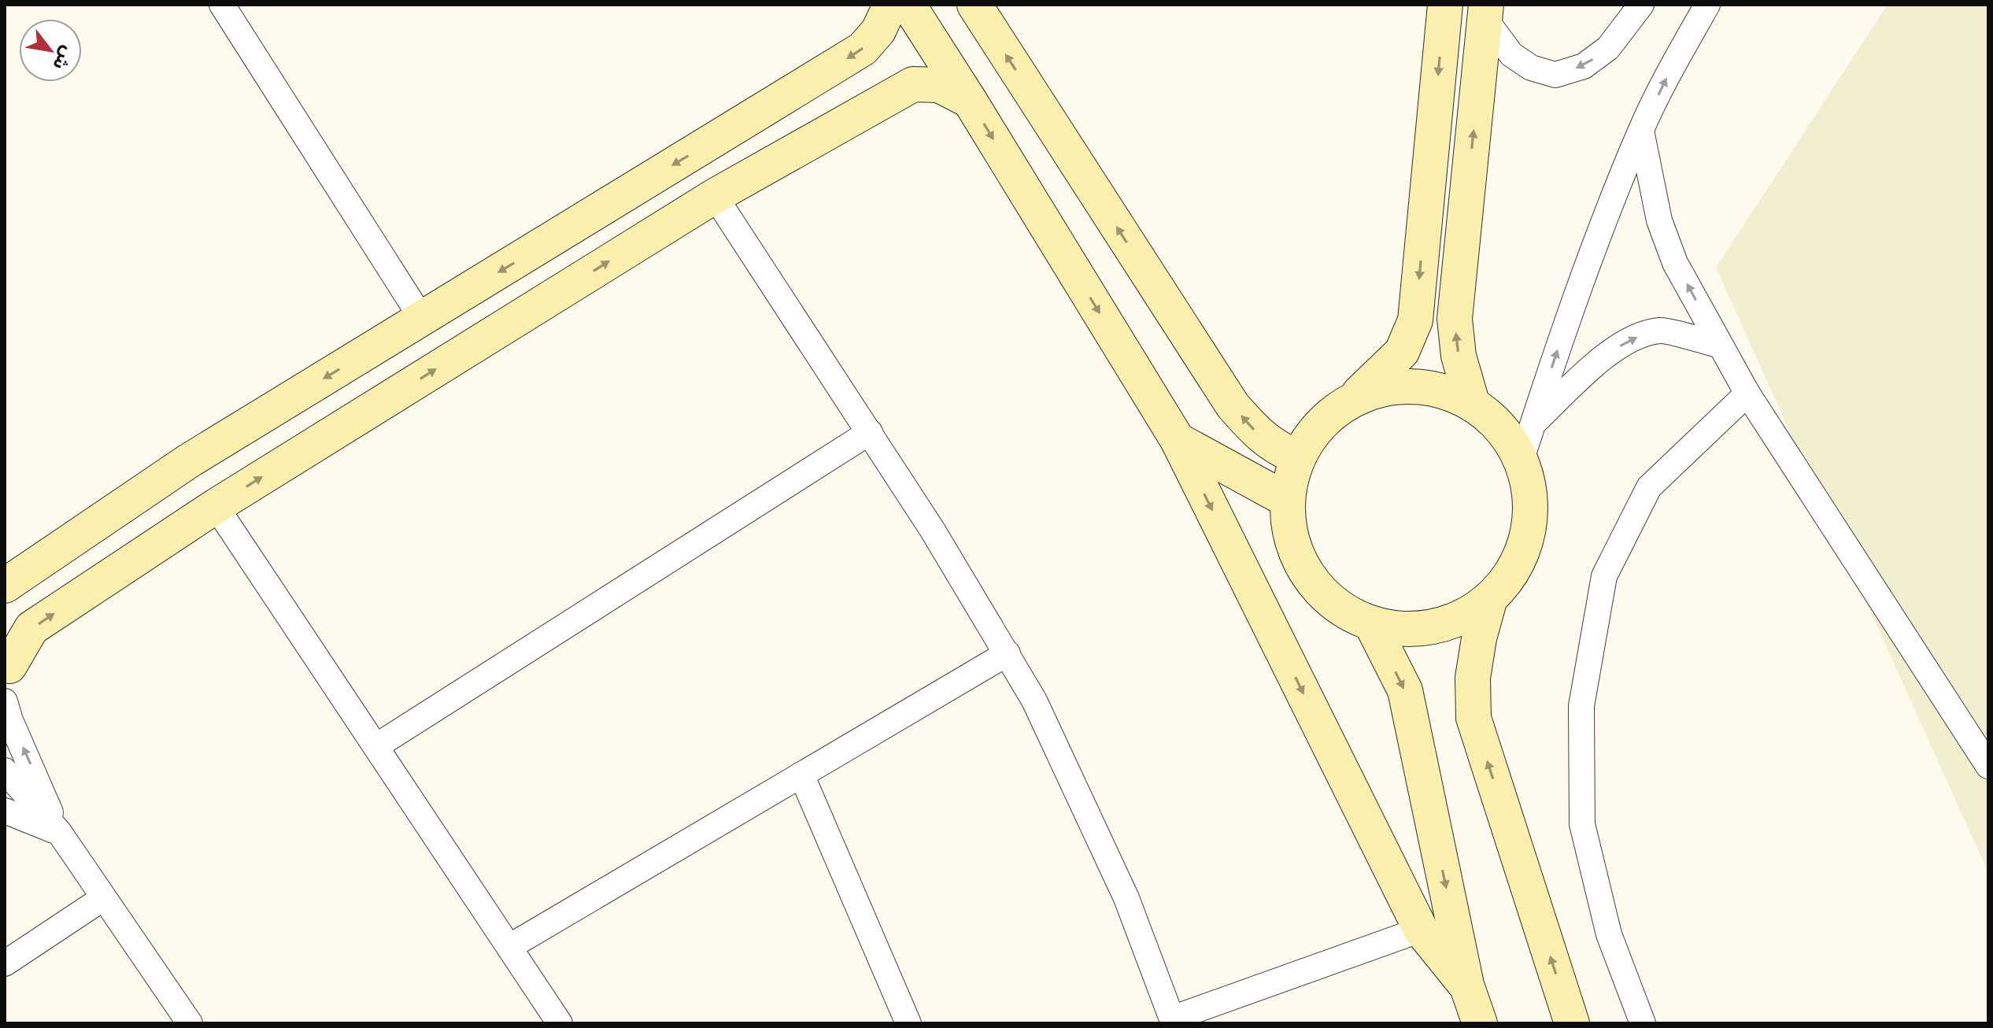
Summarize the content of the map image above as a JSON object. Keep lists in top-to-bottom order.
{
  "north": "bottom right"
}
